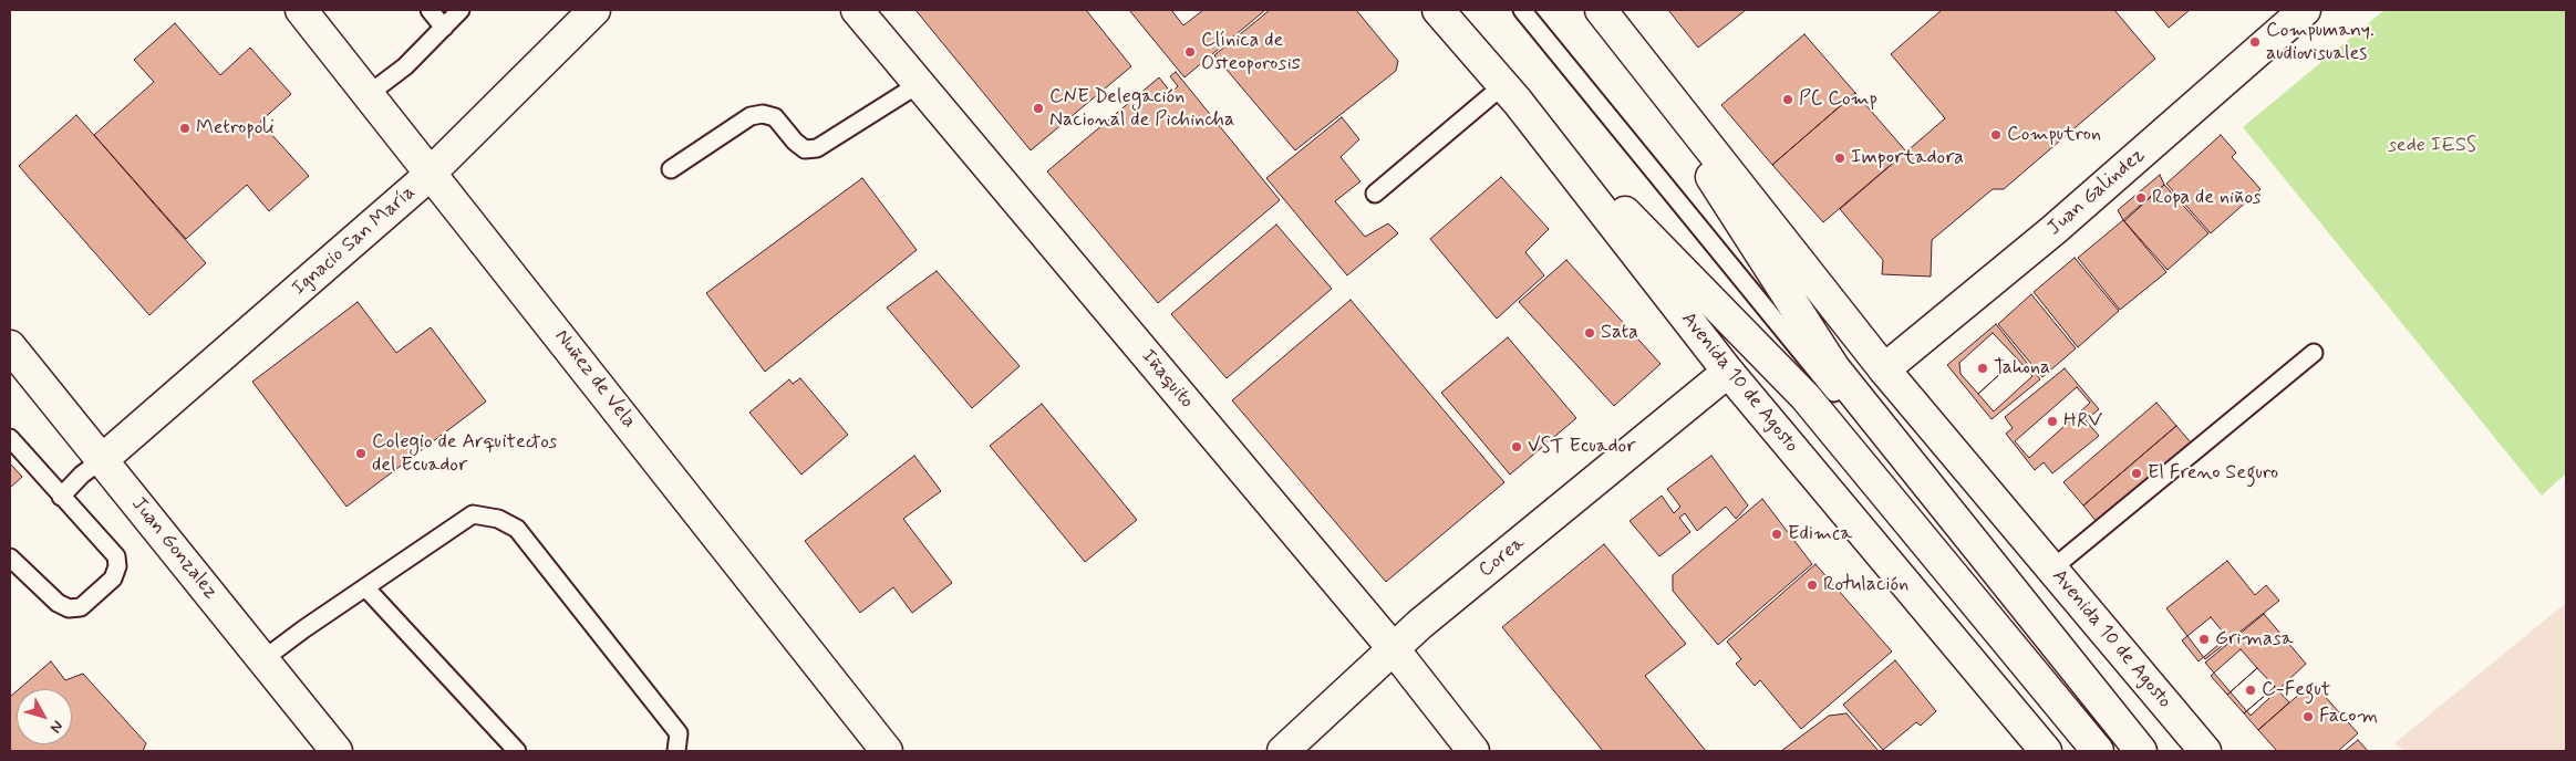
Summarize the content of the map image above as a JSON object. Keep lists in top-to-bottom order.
{
  "streets": {
    "street": [
      "Juan Galindez",
      "Ignacio San María",
      "Nuñez de Vela",
      "Iñaquito",
      "Avenida 10 de Agosto",
      "Juan Gonzalez",
      "Corea"
    ]
  },
  "crossings": [
    ["Juan Galindez", "Avenida 10 de Agosto"],
    ["Ignacio San María", "Nuñez de Vela"],
    ["Ignacio San María", "Juan Gonzalez"],
    ["Iñaquito", "Corea"],
    ["Avenida 10 de Agosto", "Corea"]
  ],
  "parks": ["sede IESS"],
  "places": [
    "Compumany. audiovisuales",
    "Clínica de Osteoporosis",
    "PC Comp",
    "CNE Delegación Nacional de Pichincha",
    "Metropoli",
    "Computron",
    "Importadora",
    "Ropa de niños",
    "Sata",
    "Tahona",
    "HRV",
    "VST Ecuador",
    "Colegio de Arquitectos del Ecuador",
    "El Freno Seguro",
    "Edimca",
    "Rotulación",
    "Grimasa",
    "C-Fegut",
    "Facom"
  ],
  "north": "bottom right"
}
